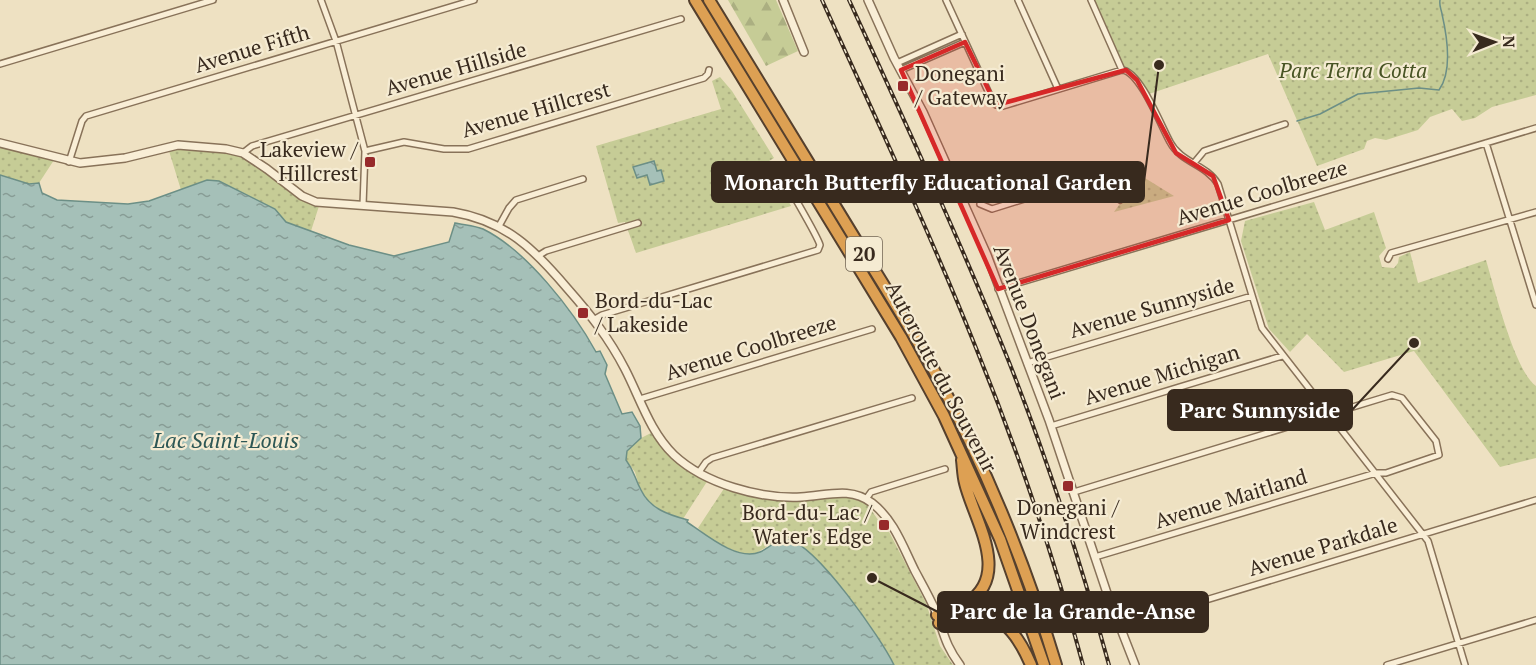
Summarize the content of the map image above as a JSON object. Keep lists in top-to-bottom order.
{
  "streets": {
    "highway": ["20", "Autoroute du Souvenir"],
    "street": [
      "Avenue Fifth",
      "Avenue Hillside",
      "Avenue Hillcrest",
      "Avenue Coolbreeze",
      "Avenue Sunnyside",
      "Avenue Donegani",
      "Avenue Michigan",
      "Avenue Maitland",
      "Avenue Parkdale"
    ]
  },
  "crossings": [
    ["Avenue Coolbreeze", "Avenue Donegani"],
    ["Avenue Sunnyside", "Avenue Donegani"],
    ["Avenue Donegani", "Avenue Michigan"],
    ["Avenue Donegani", "Avenue Maitland"],
    ["Avenue Donegani", "Avenue Parkdale"]
  ],
  "water": ["Lac Saint-Louis"],
  "parks": ["Parc Terra Cotta"],
  "places": {
    "other": ["Monarch Butterfly Educational Garden", "Parc Sunnyside", "Parc de la Grande-Anse"],
    "transit": [
      "Donegani / Gateway",
      "Lakeview / Hillcrest",
      "Bord-du-Lac / Lakeside",
      "Donegani / Windcrest",
      "Bord-du-Lac / Water's Edge"
    ]
  },
  "north": "right"
}
